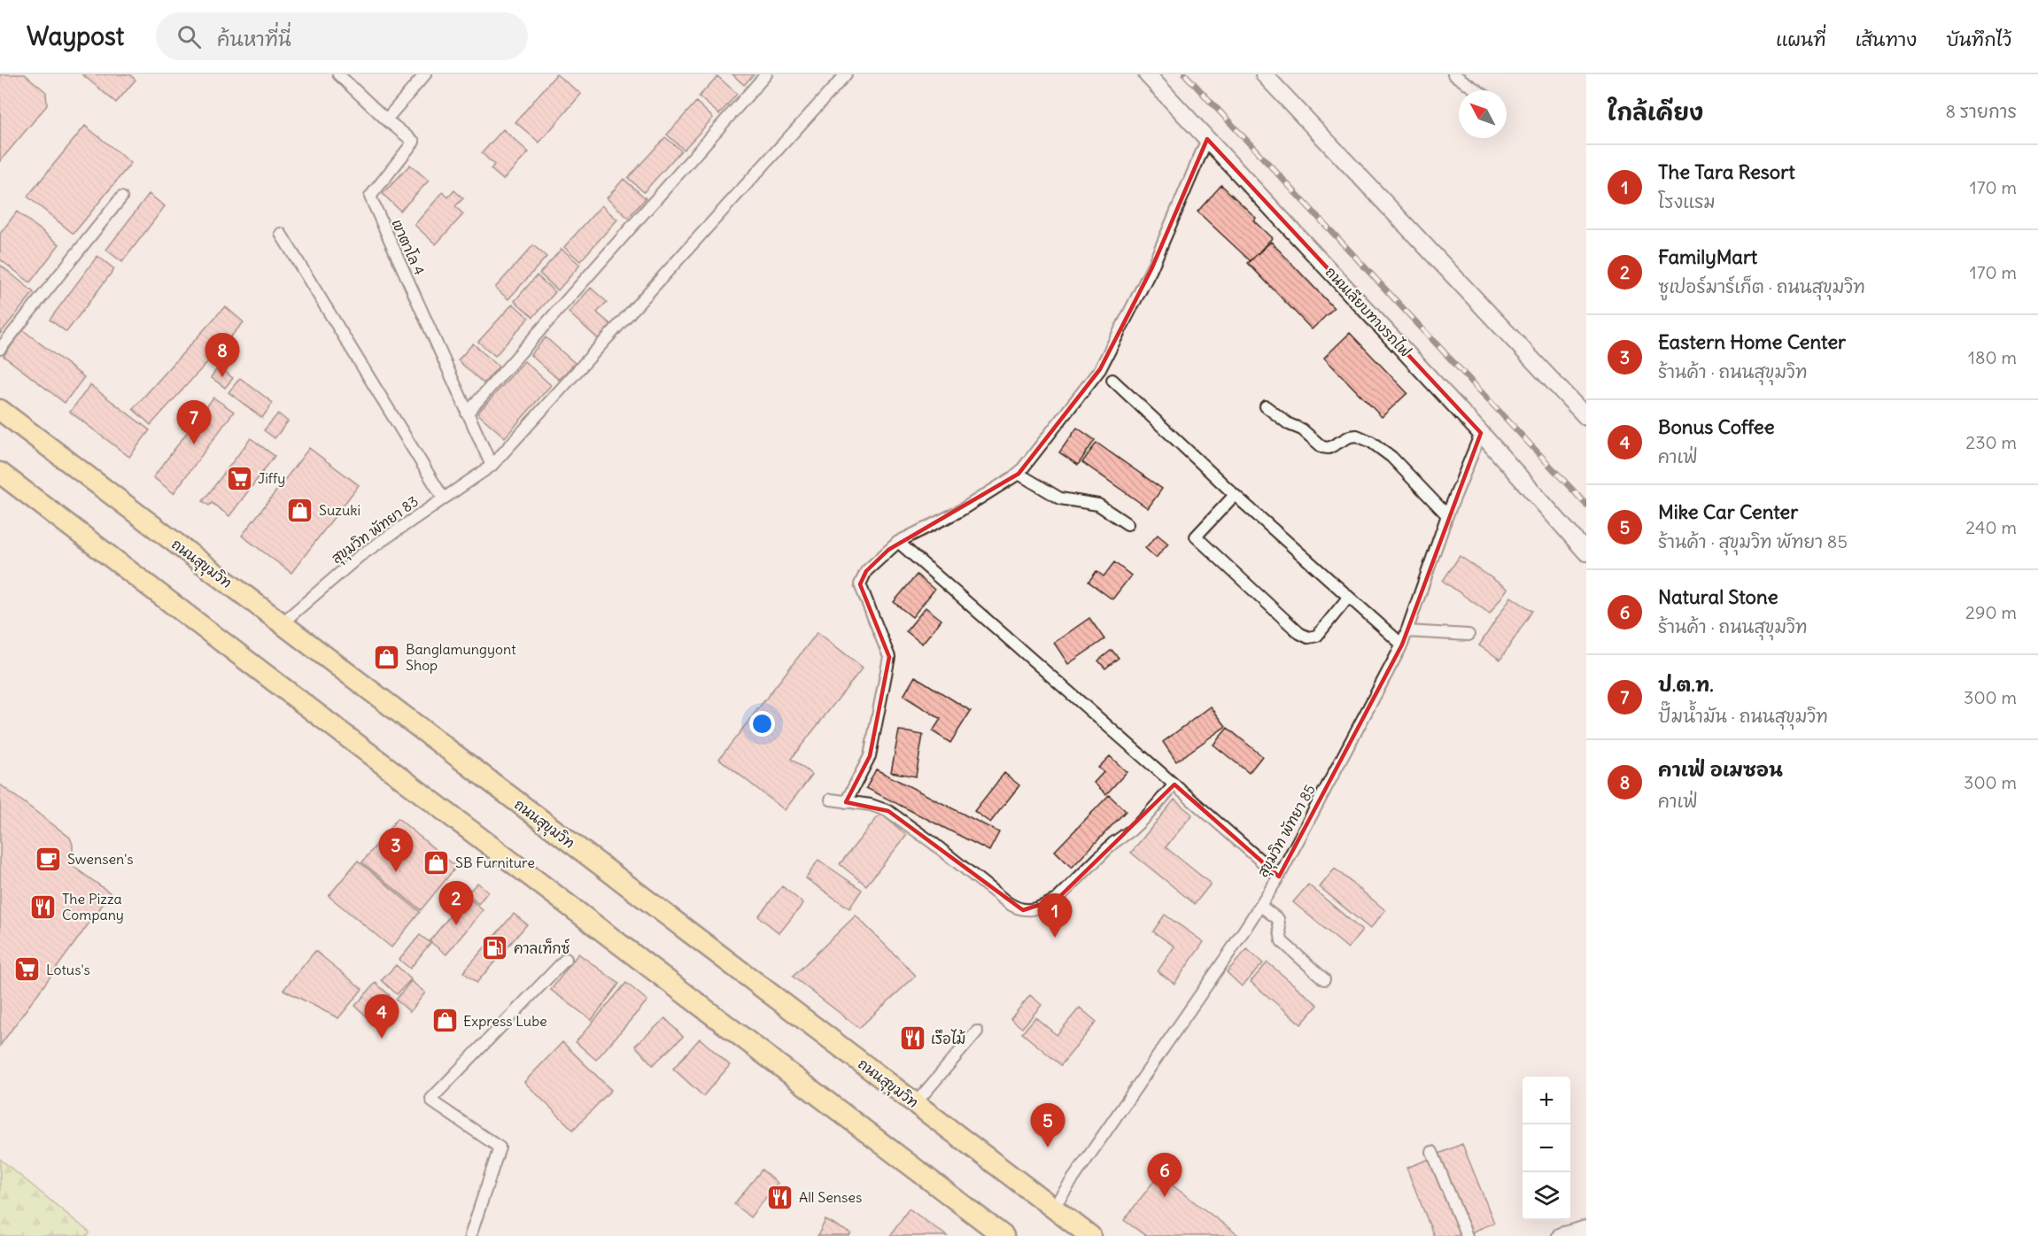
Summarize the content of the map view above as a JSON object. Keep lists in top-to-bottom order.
{
  "streets": {
    "highway": ["ถนนสุขุมวิท"],
    "street": [
      "เขาตาโล 4",
      "ถนนเลียบทางรถไฟ",
      "สุขุมวิท พัทยา 83",
      "สุขุมวิท พัทยา 85"
    ]
  },
  "crossings": [
    ["เขาตาโล 4", "สุขุมวิท พัทยา 83"],
    ["ถนนเลียบทางรถไฟ", "สุขุมวิท พัทยา 85"],
    ["สุขุมวิท พัทยา 83", "ถนนสุขุมวิท"],
    ["ถนนสุขุมวิท", "สุขุมวิท พัทยา 85"]
  ],
  "places": {
    "supermarket": ["Jiffy", "Lotus's"],
    "shop": [
      "Suzuki",
      "Banglamungyont Shop",
      "SB Furniture",
      "Express Lube"
    ],
    "cafe": ["Swensen's"],
    "restaurant": ["The Pizza Company", "เรือไม้", "All Senses"],
    "fuel station": ["คาลเท็กซ์"]
  },
  "north": "top left",
  "page": {
    "header": "Waypost",
    "search": "ค้นหาที่นี่",
    "nav": ["แผนที่", "เส้นทาง", "บันทึกไว้"],
    "heading": ["ใกล้เคียง", "8 รายการ"],
    "list": [
      {
        "mark": "1",
        "name": "The Tara Resort",
        "note": "โรงแรม",
        "value": "170 m"
      },
      {
        "mark": "2",
        "name": "FamilyMart",
        "note": "ซูเปอร์มาร์เก็ต · ถนนสุขุมวิท",
        "value": "170 m"
      },
      {
        "mark": "3",
        "name": "Eastern Home Center",
        "note": "ร้านค้า · ถนนสุขุมวิท",
        "value": "180 m"
      },
      {
        "mark": "4",
        "name": "Bonus Coffee",
        "note": "คาเฟ่",
        "value": "230 m"
      },
      {
        "mark": "5",
        "name": "Mike Car Center",
        "note": "ร้านค้า · สุขุมวิท พัทยา 85",
        "value": "240 m"
      },
      {
        "mark": "6",
        "name": "Natural Stone",
        "note": "ร้านค้า · ถนนสุขุมวิท",
        "value": "290 m"
      },
      {
        "mark": "7",
        "name": "ป.ต.ท.",
        "note": "ปั๊มน้ำมัน · ถนนสุขุมวิท",
        "value": "300 m"
      },
      {
        "mark": "8",
        "name": "คาเฟ่ อเมซอน",
        "note": "คาเฟ่",
        "value": "300 m"
      }
    ],
    "pins": [
      "8",
      "7",
      "3",
      "2",
      "1",
      "4",
      "5",
      "6"
    ],
    "map_buttons": ["+", "−"]
  }
}
